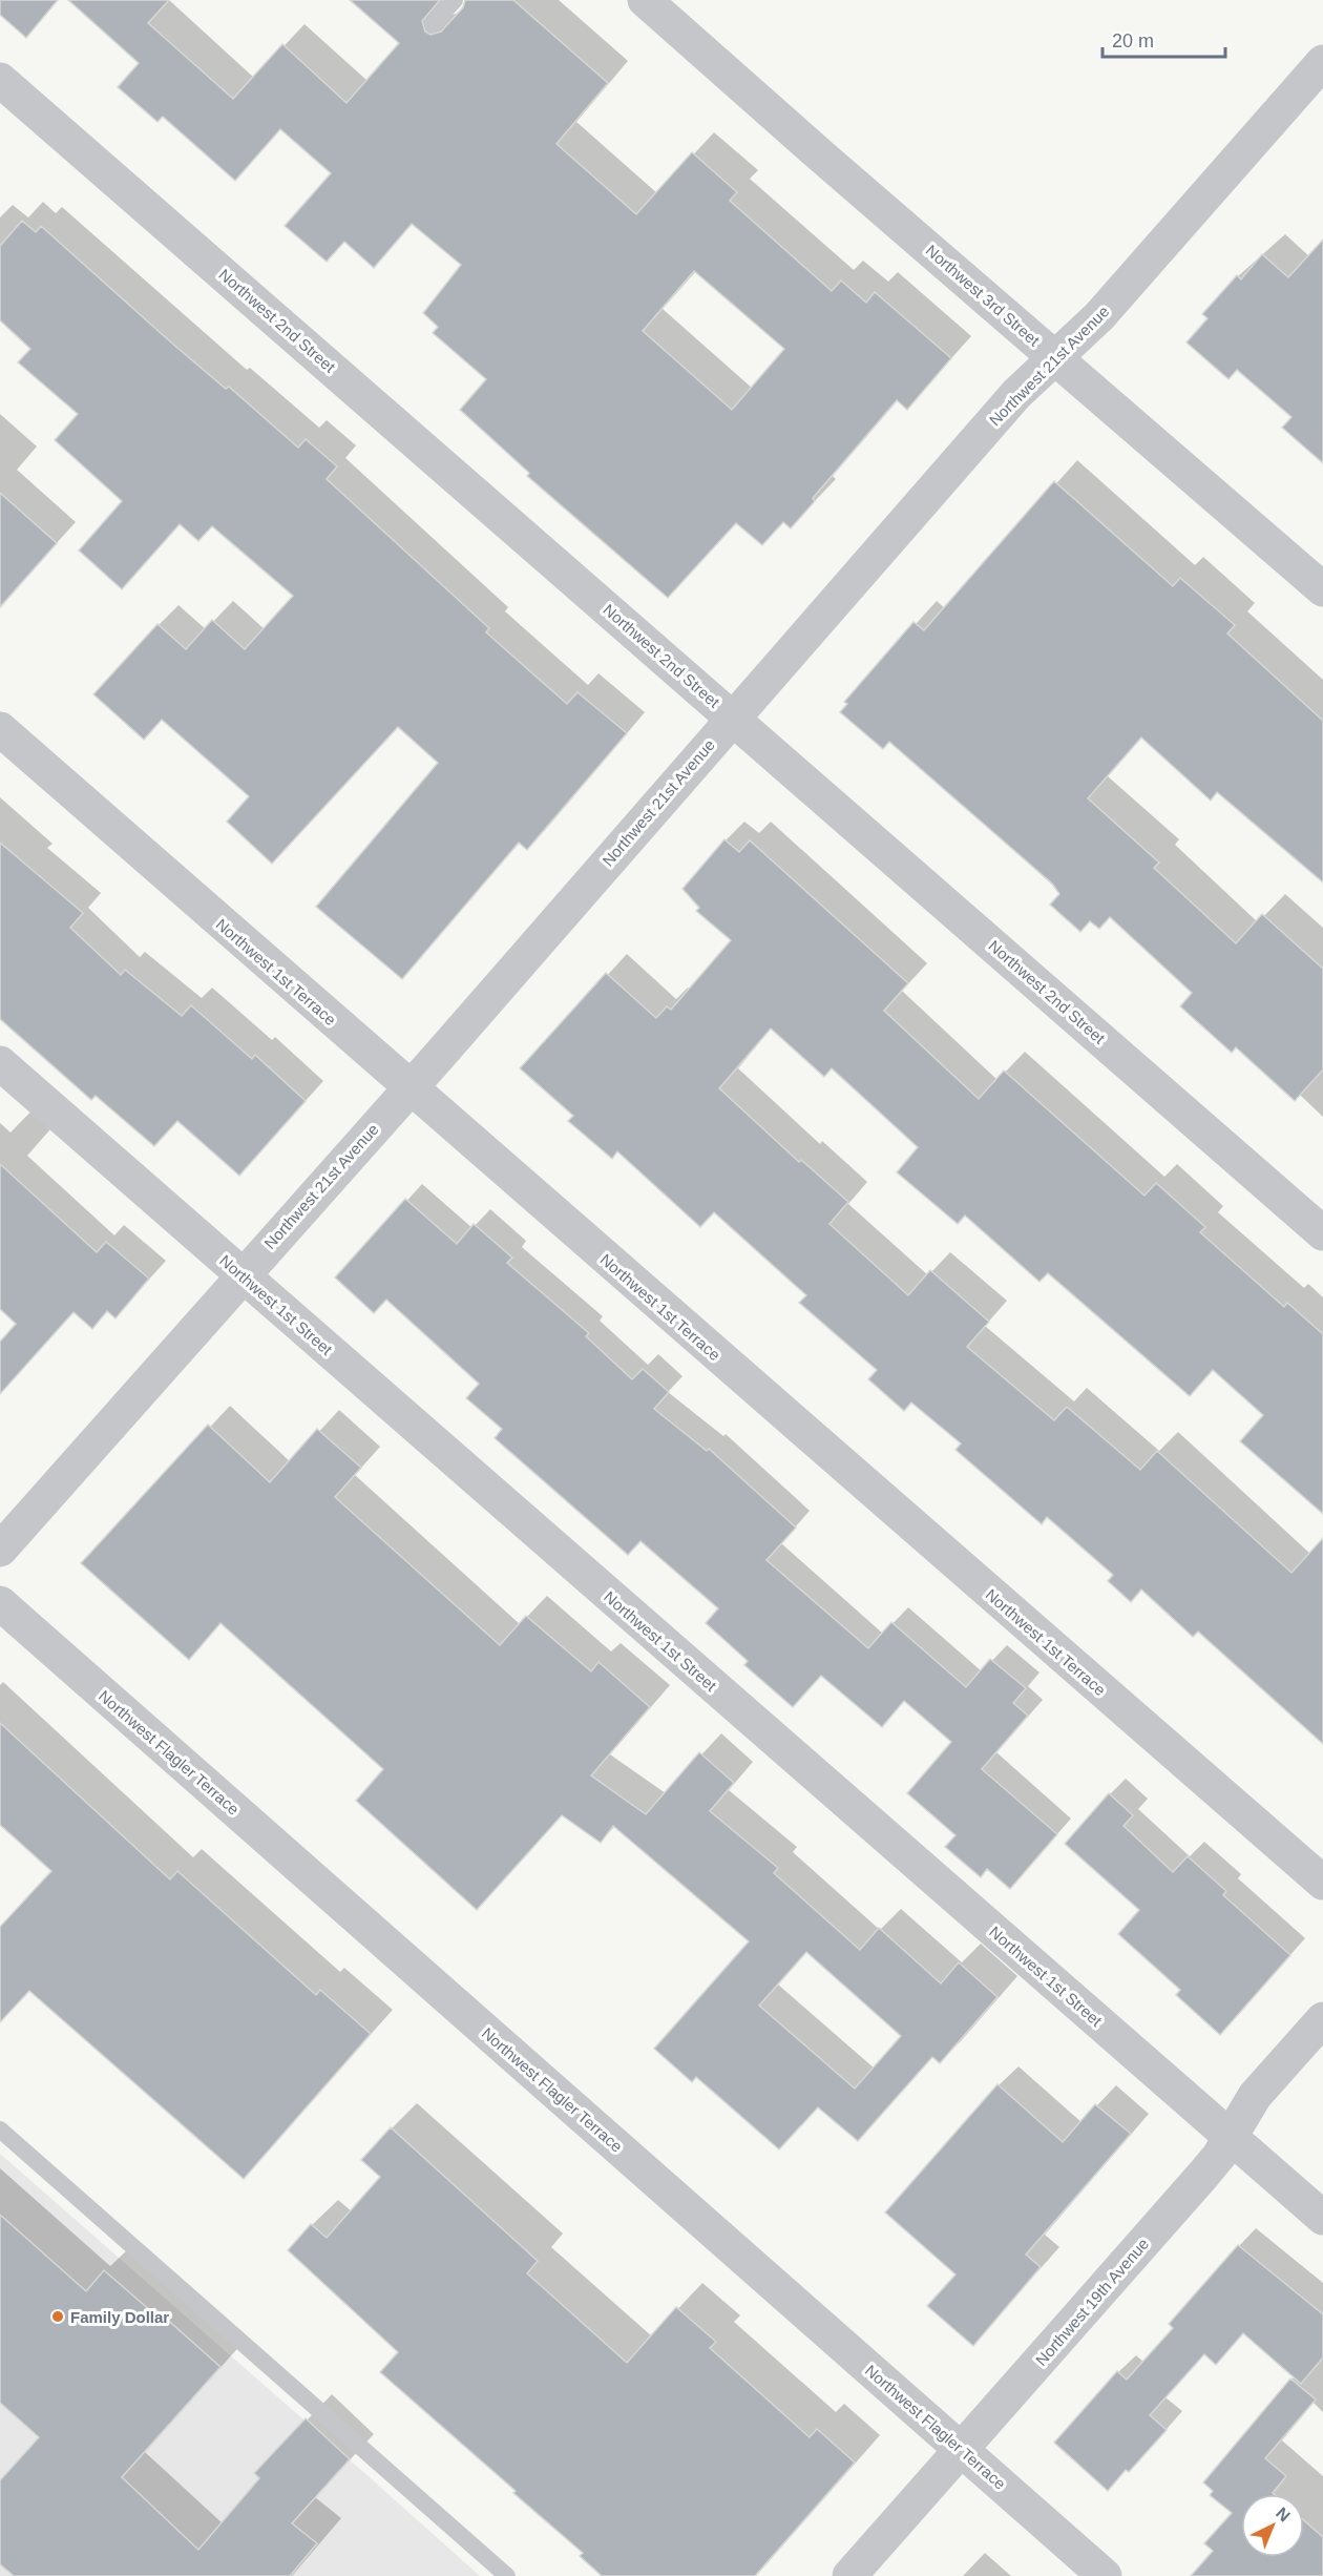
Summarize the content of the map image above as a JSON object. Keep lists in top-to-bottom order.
{
  "streets": {
    "street": [
      "Northwest 3rd Street",
      "Northwest 2nd Street",
      "Northwest 21st Avenue",
      "Northwest 1st Terrace",
      "Northwest 1st Street",
      "Northwest Flagler Terrace",
      "Northwest 19th Avenue"
    ]
  },
  "crossings": [
    ["Northwest 3rd Street", "Northwest 21st Avenue"],
    ["Northwest 2nd Street", "Northwest 21st Avenue"],
    ["Northwest 21st Avenue", "Northwest 1st Terrace"],
    ["Northwest 21st Avenue", "Northwest 1st Street"],
    ["Northwest 1st Street", "Northwest 19th Avenue"],
    ["Northwest Flagler Terrace", "Northwest 19th Avenue"]
  ],
  "places": ["Family Dollar"],
  "scale_bar": "20 m",
  "north": "top right"
}
